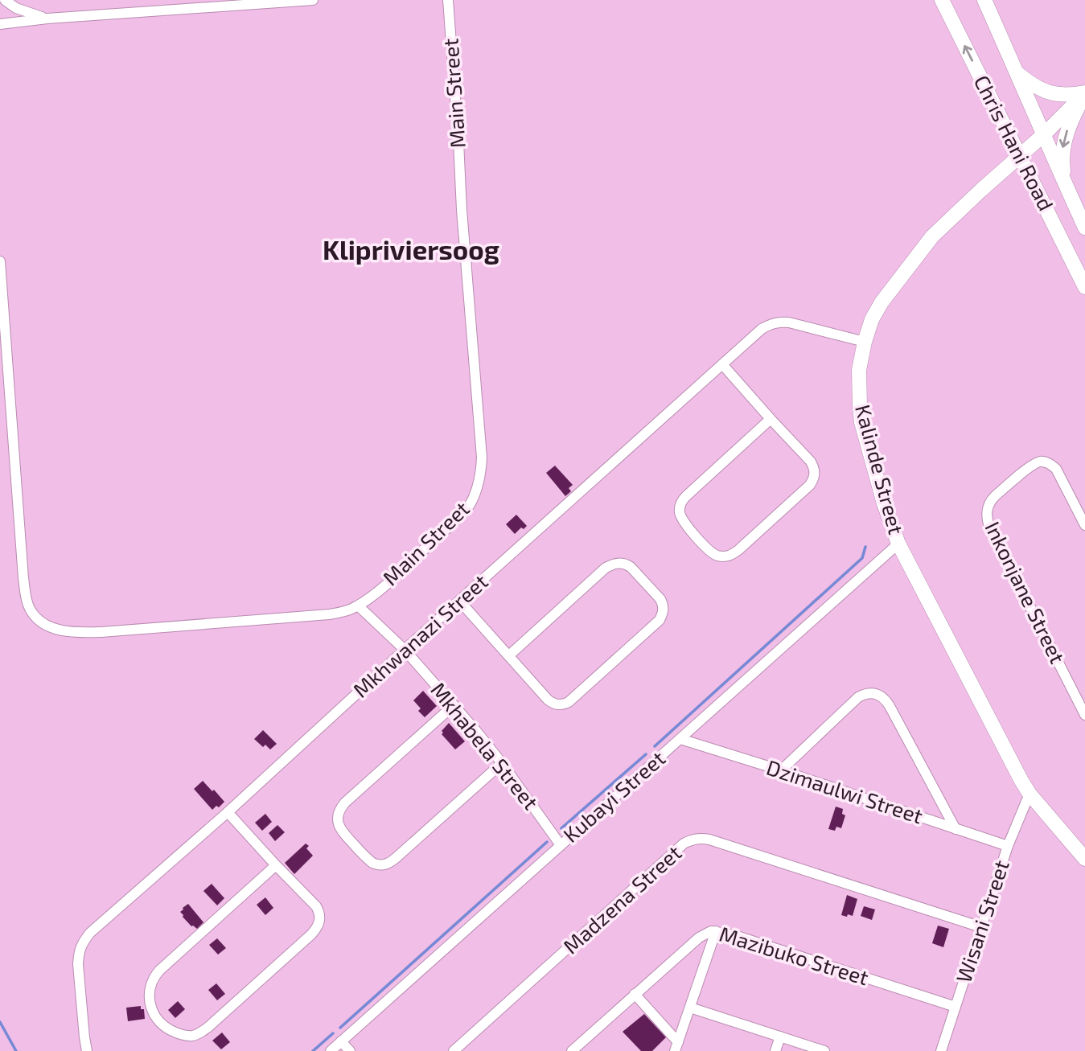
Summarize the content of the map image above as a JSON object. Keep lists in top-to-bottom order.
{
  "streets": {
    "street": [
      "Main Street",
      "Chris Hani Road",
      "Kalinde Street",
      "Inkonjane Street",
      "Mkhwanazi Street",
      "Mkhabela Street",
      "Dzimaulwi Street",
      "Kubayi Street",
      "Madzena Street",
      "Wisani Street",
      "Mazibuko Street"
    ]
  },
  "crossings": [
    ["Main Street", "Mkhabela Street"],
    ["Chris Hani Road", "Kalinde Street"],
    ["Kalinde Street", "Mkhwanazi Street"],
    ["Kalinde Street", "Kubayi Street"],
    ["Kalinde Street", "Wisani Street"],
    ["Mkhwanazi Street", "Mkhabela Street"],
    ["Mkhabela Street", "Kubayi Street"],
    ["Dzimaulwi Street", "Kubayi Street"],
    ["Dzimaulwi Street", "Wisani Street"],
    ["Madzena Street", "Wisani Street"],
    ["Wisani Street", "Mazibuko Street"]
  ],
  "districts": ["Klipriviersoog"]
}
